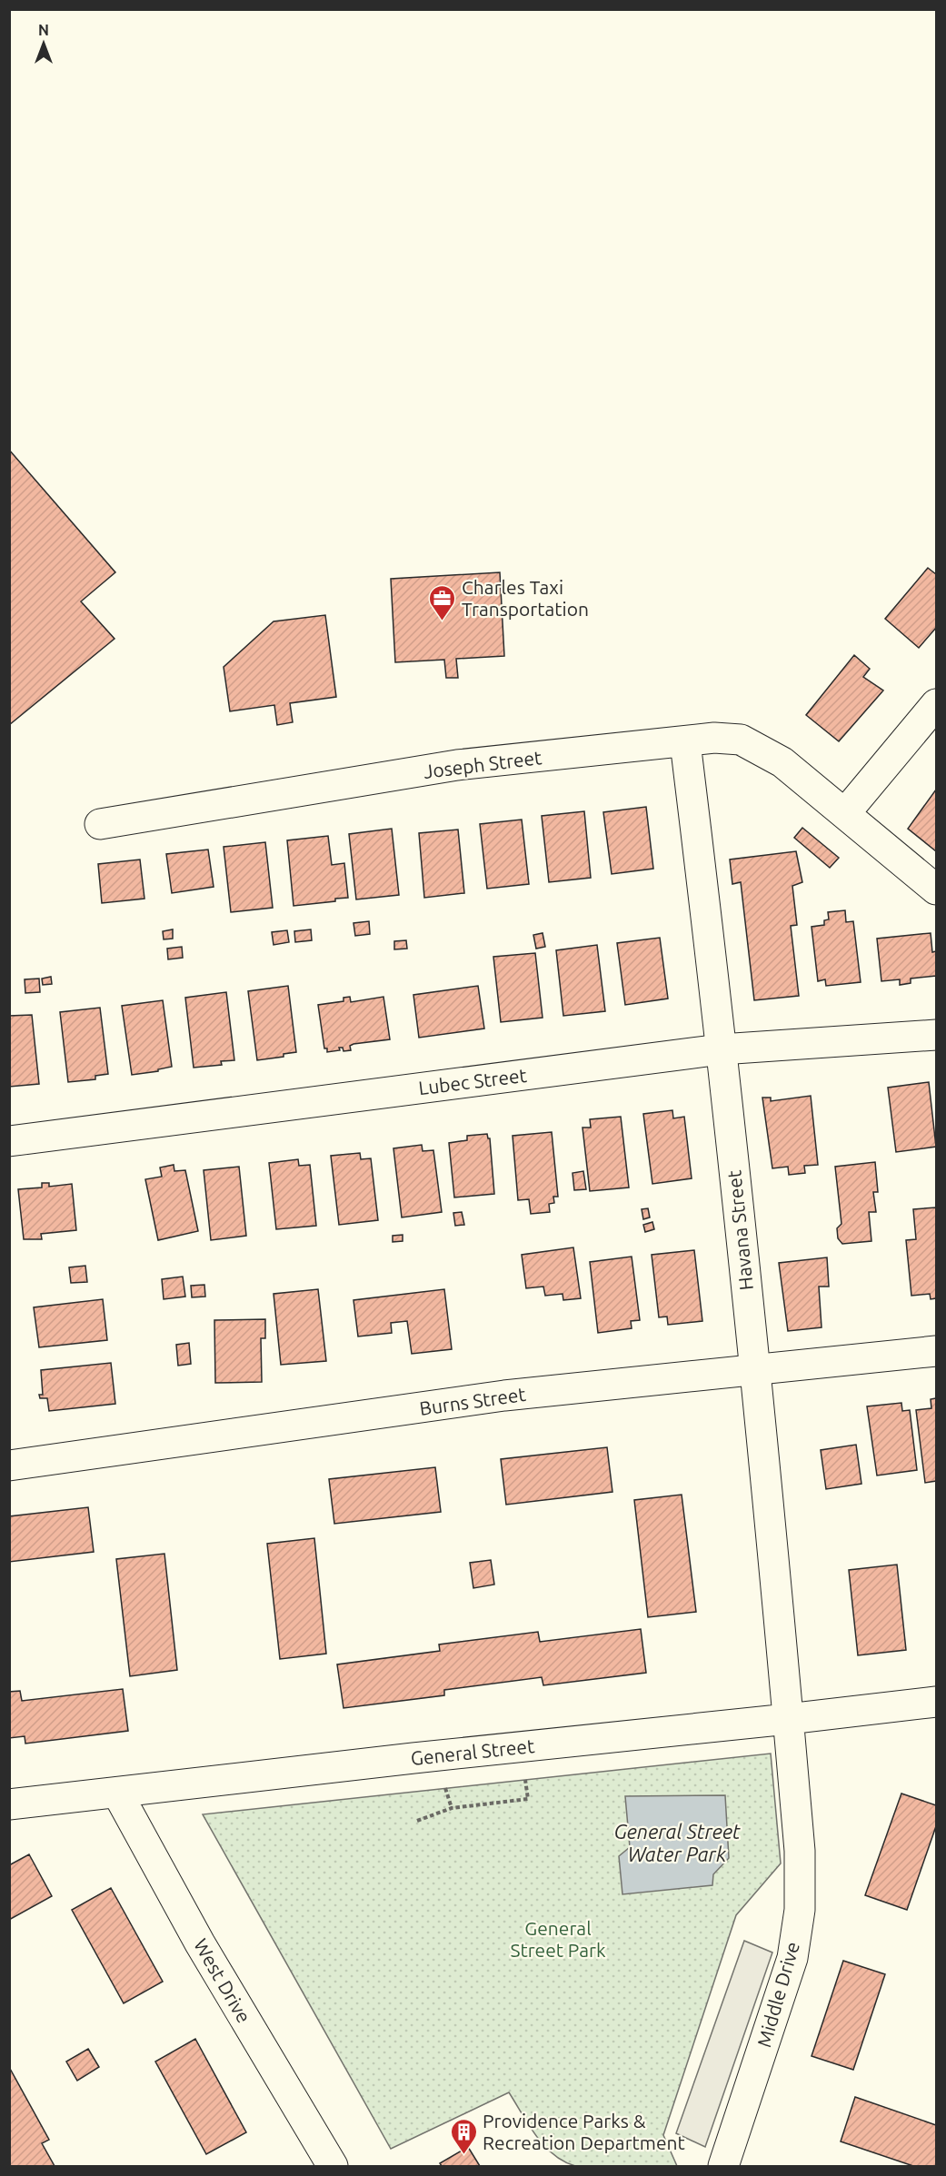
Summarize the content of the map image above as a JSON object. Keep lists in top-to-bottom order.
{
  "streets": {
    "street": [
      "Joseph Street",
      "Lubec Street",
      "Havana Street",
      "Burns Street",
      "General Street",
      "West Drive",
      "Middle Drive"
    ]
  },
  "crossings": [
    ["Joseph Street", "Havana Street"],
    ["Lubec Street", "Havana Street"],
    ["Havana Street", "Burns Street"],
    ["Havana Street", "General Street"],
    ["Havana Street", "Middle Drive"],
    ["General Street", "West Drive"],
    ["General Street", "Middle Drive"]
  ],
  "water": ["General Street Water Park"],
  "parks": ["General Street Park"],
  "places": {
    "office": ["Charles Taxi Transportation"],
    "building": ["Providence Parks & Recreation Department"]
  },
  "north": "top"
}
